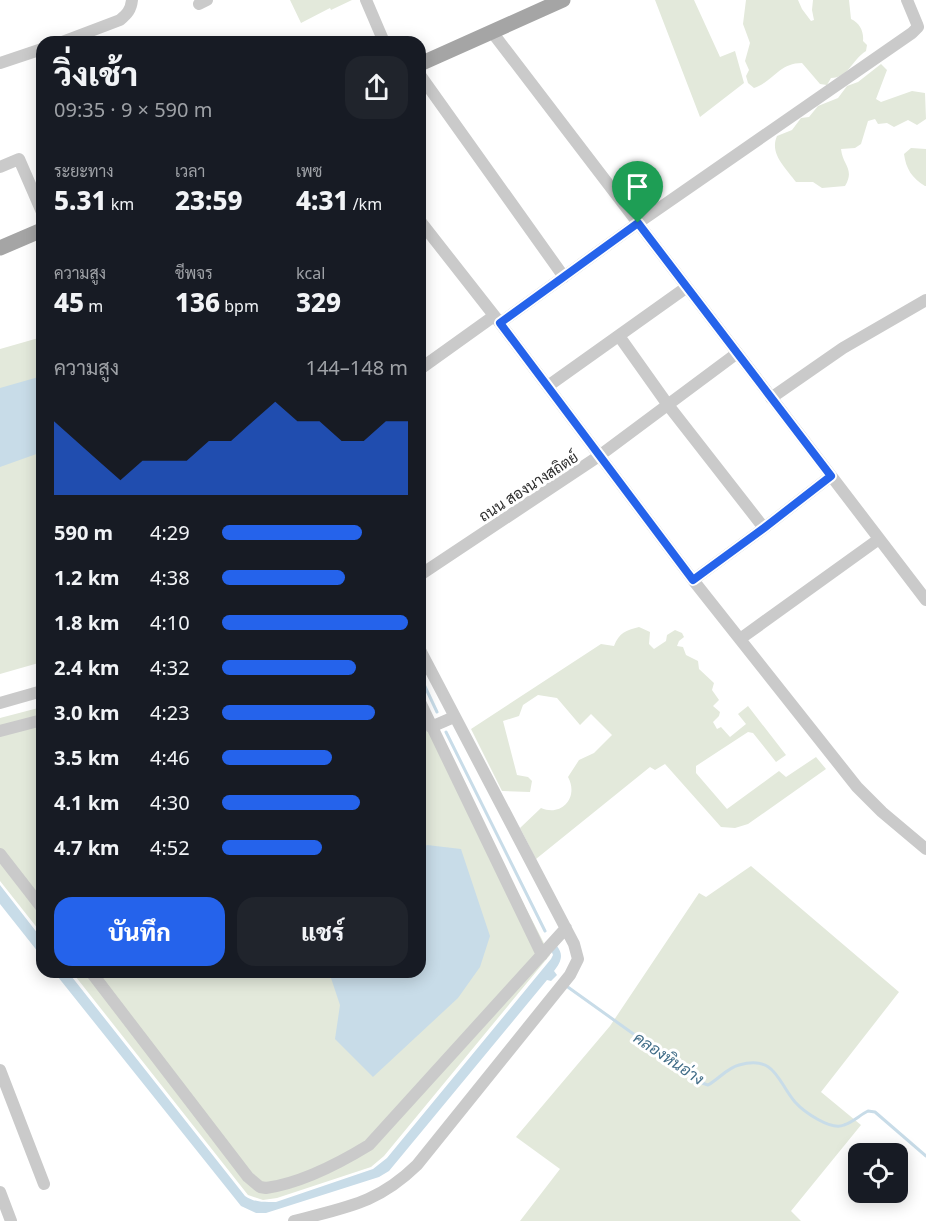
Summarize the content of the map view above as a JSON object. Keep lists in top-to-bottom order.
{
  "streets": {
    "street": ["ถนน สองนางสถิตย์"]
  },
  "water": ["คลองหินอ่าง"],
  "page": {
    "heading": ["วิ่งเช้า", "09:35 · 9 × 590 m"],
    "stats": [
      ["ระยะทาง", "5.31 km"],
      ["เวลา", "23:59"],
      ["เพซ", "4:31 /km"],
      ["ความสูง", "45 m"],
      ["ชีพจร", "136 bpm"],
      ["kcal", "329"]
    ],
    "chart": ["ความสูง", "144–148 m"],
    "list": [
      {
        "name": "590 m",
        "note": "4:29"
      },
      {
        "name": "1.2 km",
        "note": "4:38"
      },
      {
        "name": "1.8 km",
        "note": "4:10"
      },
      {
        "name": "2.4 km",
        "note": "4:32"
      },
      {
        "name": "3.0 km",
        "note": "4:23"
      },
      {
        "name": "3.5 km",
        "note": "4:46"
      },
      {
        "name": "4.1 km",
        "note": "4:30"
      },
      {
        "name": "4.7 km",
        "note": "4:52"
      }
    ],
    "buttons": ["บันทึก", "แชร์"]
  }
}
